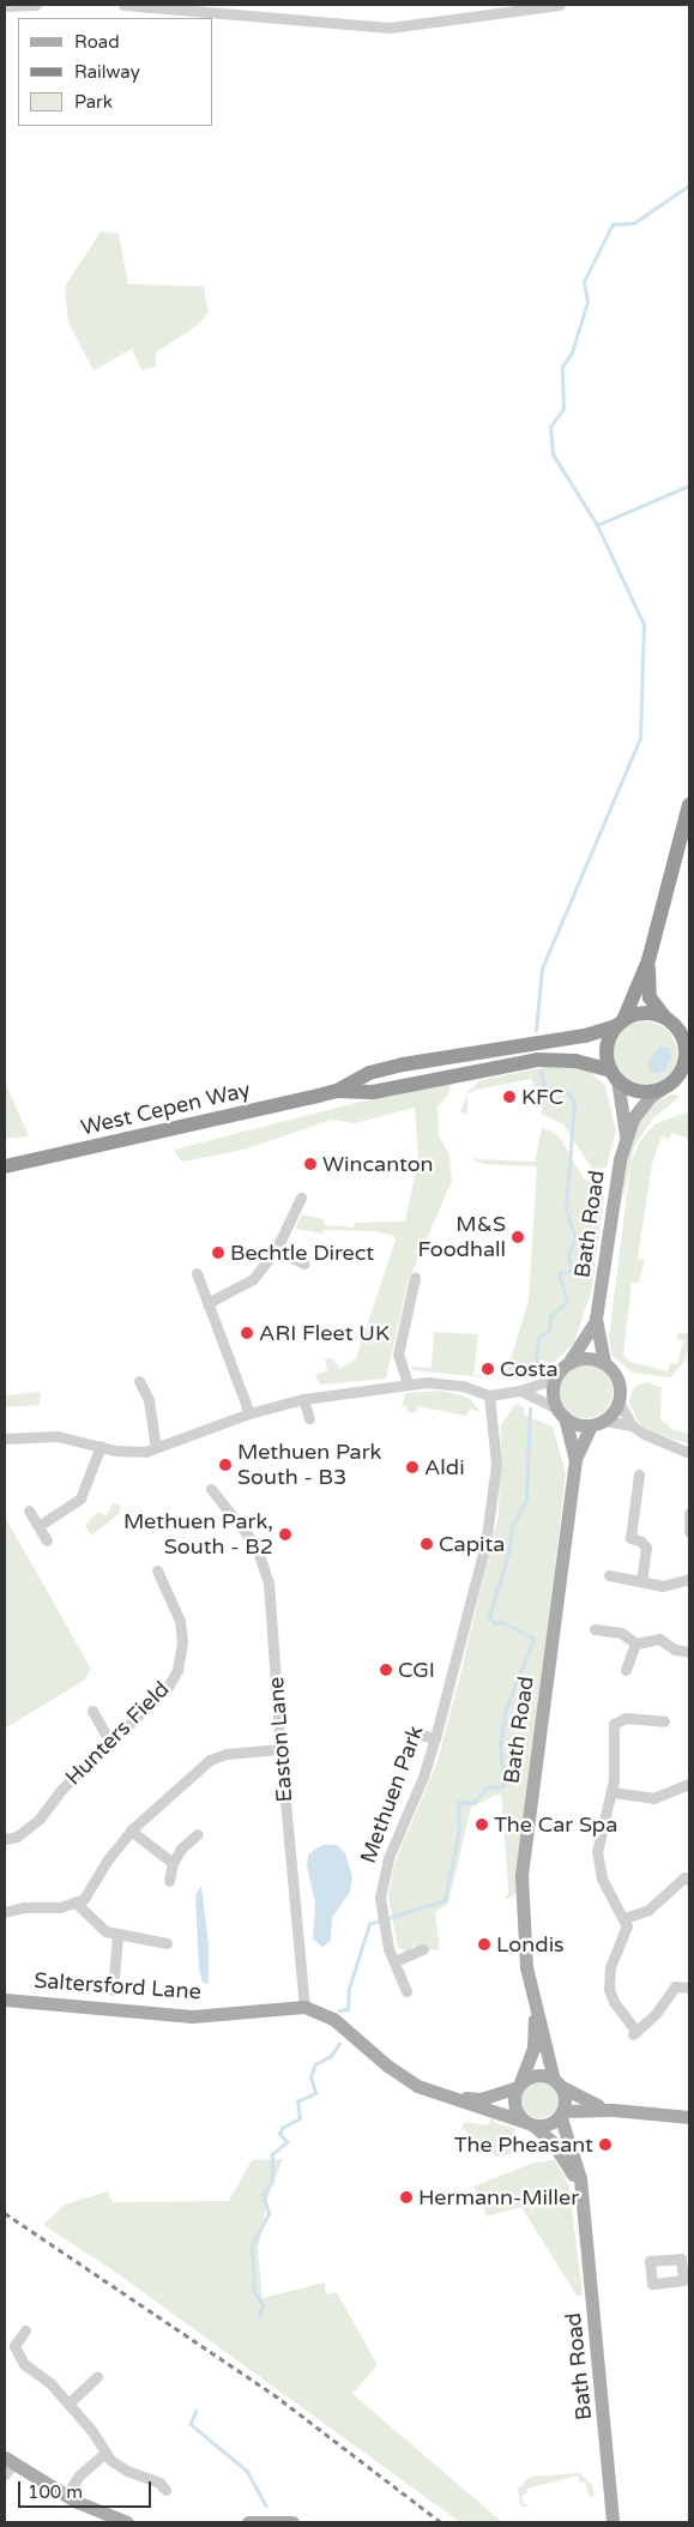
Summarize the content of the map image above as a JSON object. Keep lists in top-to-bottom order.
{
  "streets": {
    "highway": ["West Cepen Way"],
    "main road": ["Bath Road", "Saltersford Lane"],
    "street": ["Hunters Field", "Easton Lane", "Methuen Park"]
  },
  "crossings": [
    ["West Cepen Way", "Bath Road"],
    ["Bath Road", "Saltersford Lane"],
    ["Easton Lane", "Saltersford Lane"]
  ],
  "places": [
    "KFC",
    "Wincanton",
    "M&S Foodhall",
    "Bechtle Direct",
    "ARI Fleet UK",
    "Costa",
    "Methuen Park South - B3",
    "Aldi",
    "Methuen Park, South - B2",
    "Capita",
    "CGI",
    "The Car Spa",
    "Londis",
    "The Pheasant",
    "Hermann-Miller"
  ],
  "legend": ["Road", "Railway", "Park"],
  "scale_bar": "100 m"
}
